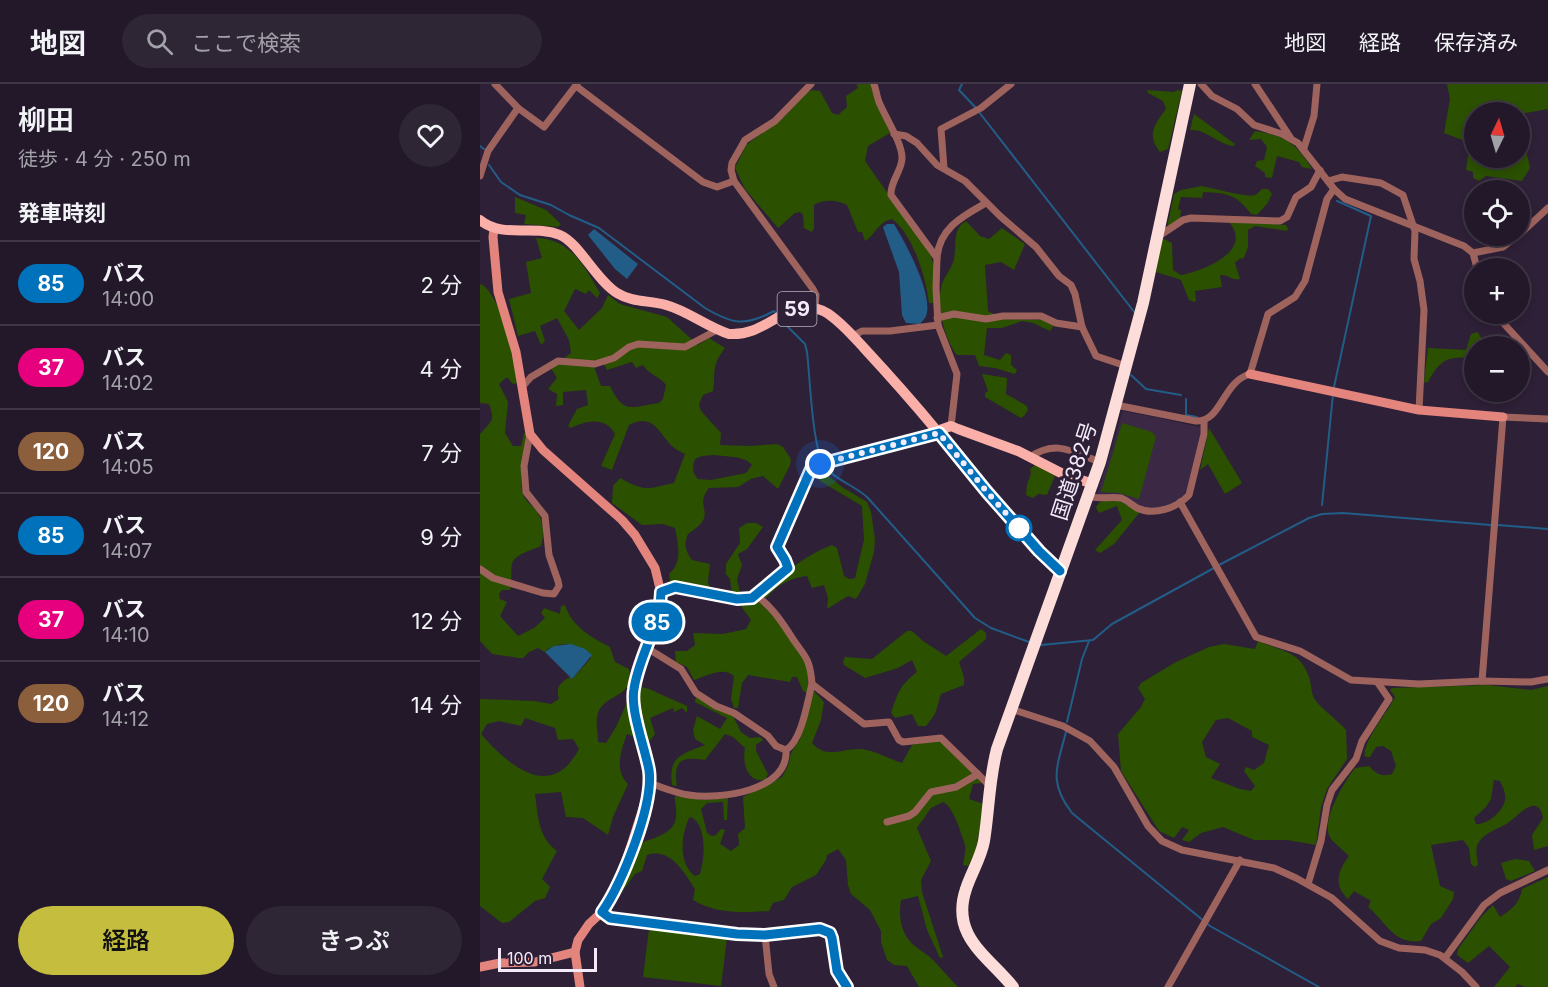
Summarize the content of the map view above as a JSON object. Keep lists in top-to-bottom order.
{
  "streets": {
    "highway": ["国道382号"],
    "main road": ["59"]
  },
  "lines": ["bus line 85"],
  "scale_bar": "100 m",
  "north": "top",
  "page": {
    "header": "地図",
    "search": "ここで検索",
    "nav": ["地図", "経路", "保存済み"],
    "heading": [
      ["柳田", "徒歩 · 4 分 · 250 m"],
      "発車時刻"
    ],
    "on_map": "85",
    "map_buttons": ["+", "−"],
    "list": [
      {
        "mark": "85",
        "name": "バス",
        "note": "14:00",
        "value": "2 分"
      },
      {
        "mark": "37",
        "name": "バス",
        "note": "14:02",
        "value": "4 分"
      },
      {
        "mark": "120",
        "name": "バス",
        "note": "14:05",
        "value": "7 分"
      },
      {
        "mark": "85",
        "name": "バス",
        "note": "14:07",
        "value": "9 分"
      },
      {
        "mark": "37",
        "name": "バス",
        "note": "14:10",
        "value": "12 分"
      },
      {
        "mark": "120",
        "name": "バス",
        "note": "14:12",
        "value": "14 分"
      }
    ],
    "buttons": ["経路", "きっぷ"],
    "scale": "100 m"
  }
}
